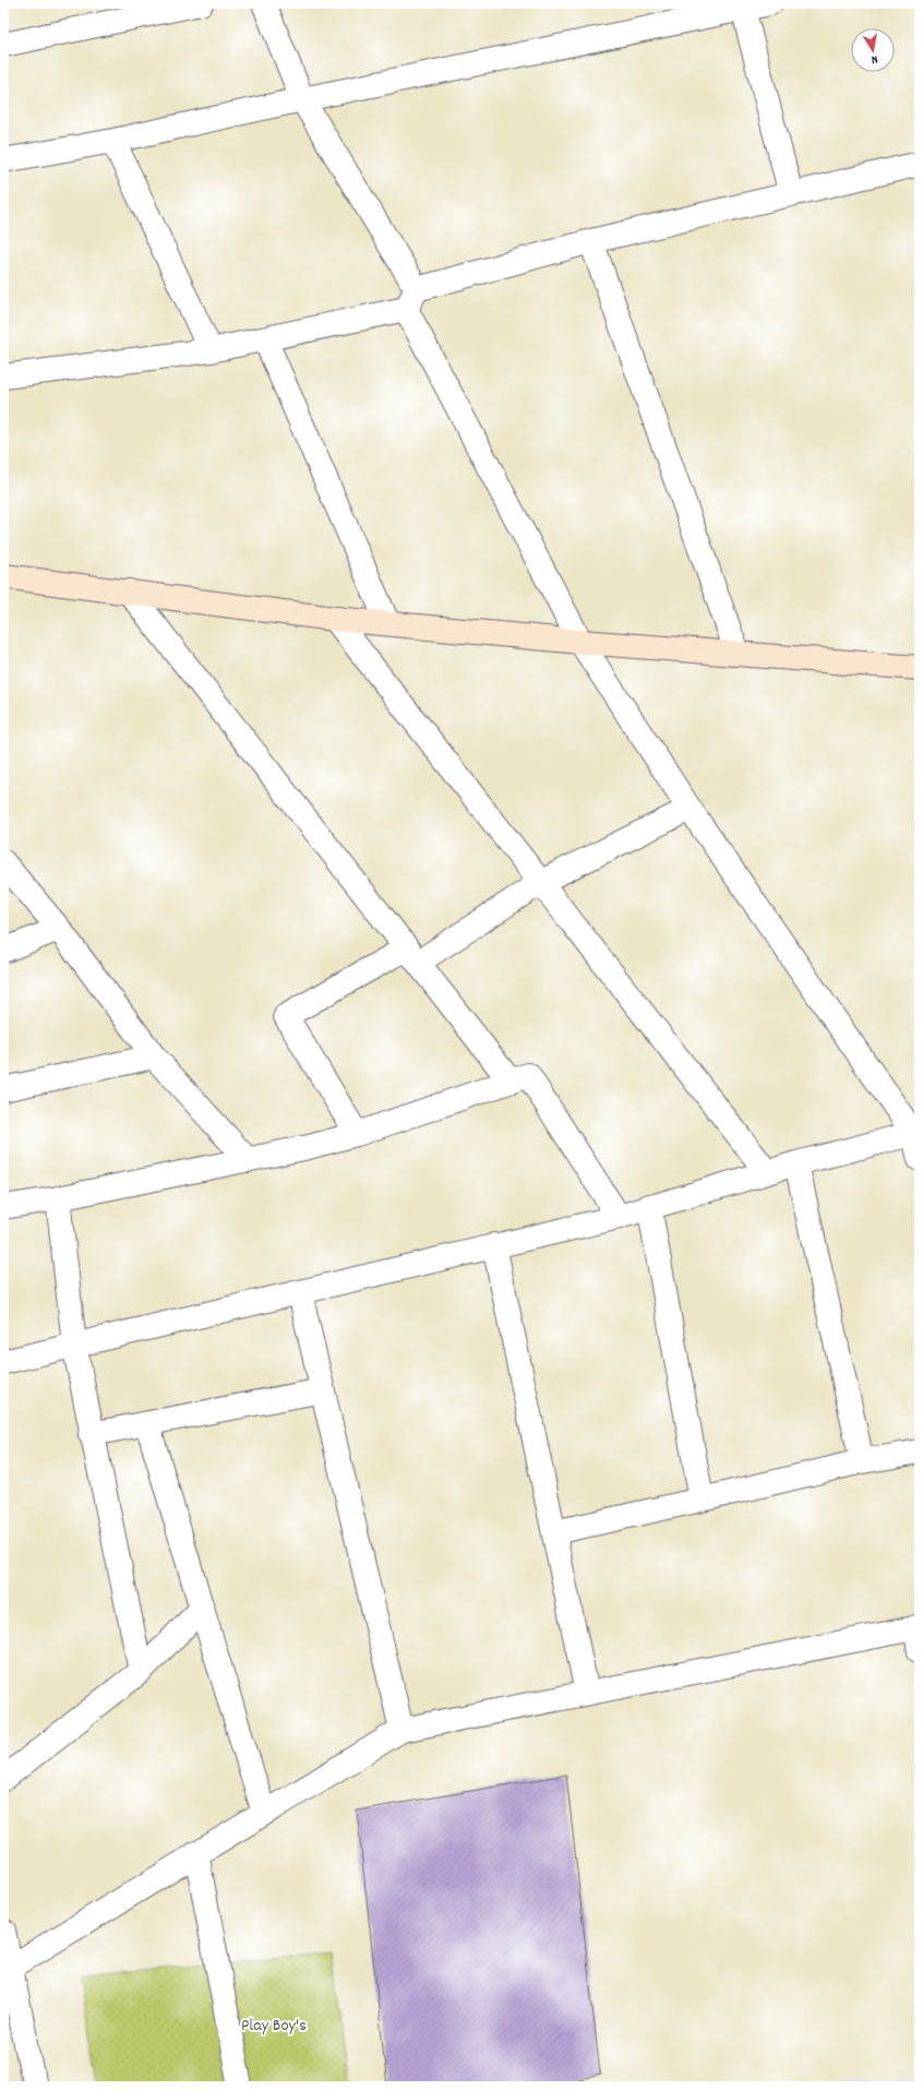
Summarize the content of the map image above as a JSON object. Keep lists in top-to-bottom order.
{
  "parks": ["Play Boy's"],
  "north": "bottom"
}
